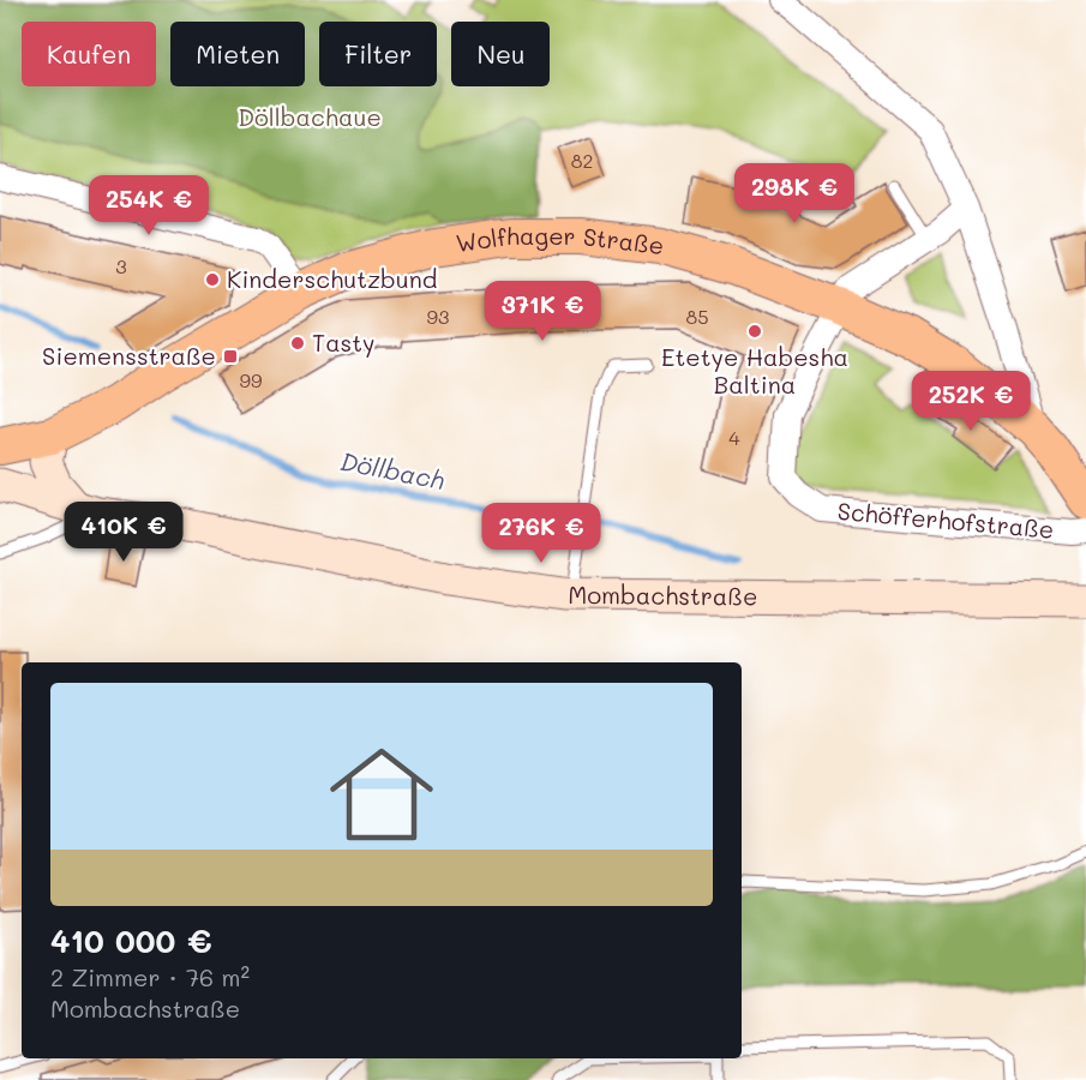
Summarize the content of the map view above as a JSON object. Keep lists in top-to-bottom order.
{
  "streets": {
    "main road": ["Wolfhager Straße"],
    "street": ["Schöfferhofstraße", "Mombachstraße"]
  },
  "crossings": [
    ["Wolfhager Straße", "Schöfferhofstraße"]
  ],
  "water": ["Döllbach"],
  "parks": ["Döllbachaue"],
  "places": {
    "other": ["Kinderschutzbund", "Etetye Habesha Baltina", "Tasty"],
    "transit": ["Siemensstraße"]
  },
  "house_numbers": [
    "82",
    "3",
    "93",
    "85",
    "99",
    "4"
  ],
  "page": {
    "chip": [
      "Kaufen",
      "Mieten",
      "Filter",
      "Neu"
    ],
    "price": [
      "298K €",
      "254K €",
      "371K €",
      "252K €",
      "410K €",
      "276K €"
    ],
    "list": [
      {
        "name": "410 000 €",
        "note": "2 Zimmer · 76 m² · Mombachstraße"
      }
    ]
  }
}
